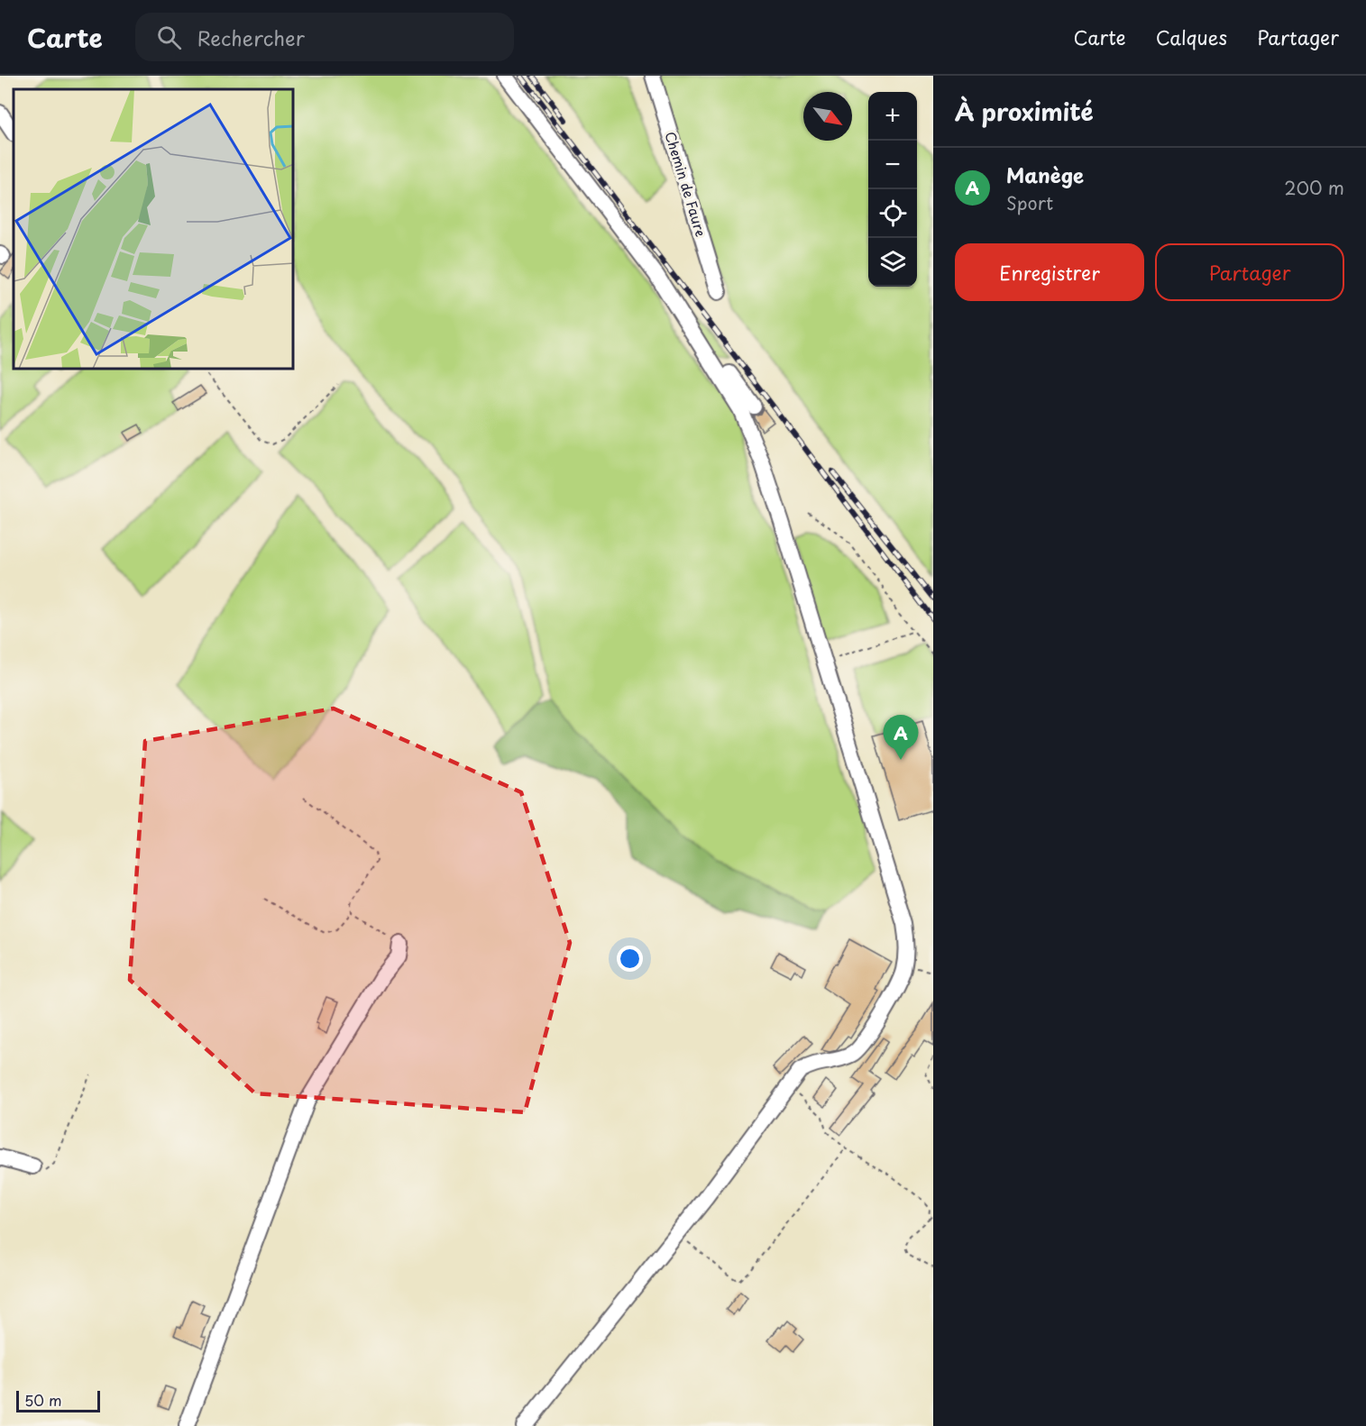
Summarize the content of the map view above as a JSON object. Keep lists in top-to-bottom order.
{
  "streets": {
    "street": ["Chemin de Faure"]
  },
  "scale_bar": "50 m",
  "north": "bottom right",
  "page": {
    "header": "Carte",
    "search": "Rechercher",
    "nav": ["Carte", "Calques", "Partager"],
    "heading": "À proximité",
    "map_buttons": ["+", "−"],
    "list": [
      {
        "mark": "A",
        "name": "Manège",
        "note": "Sport",
        "value": "200 m"
      }
    ],
    "buttons": ["Enregistrer", "Partager"],
    "pins": "A",
    "scale": "50 m"
  }
}
